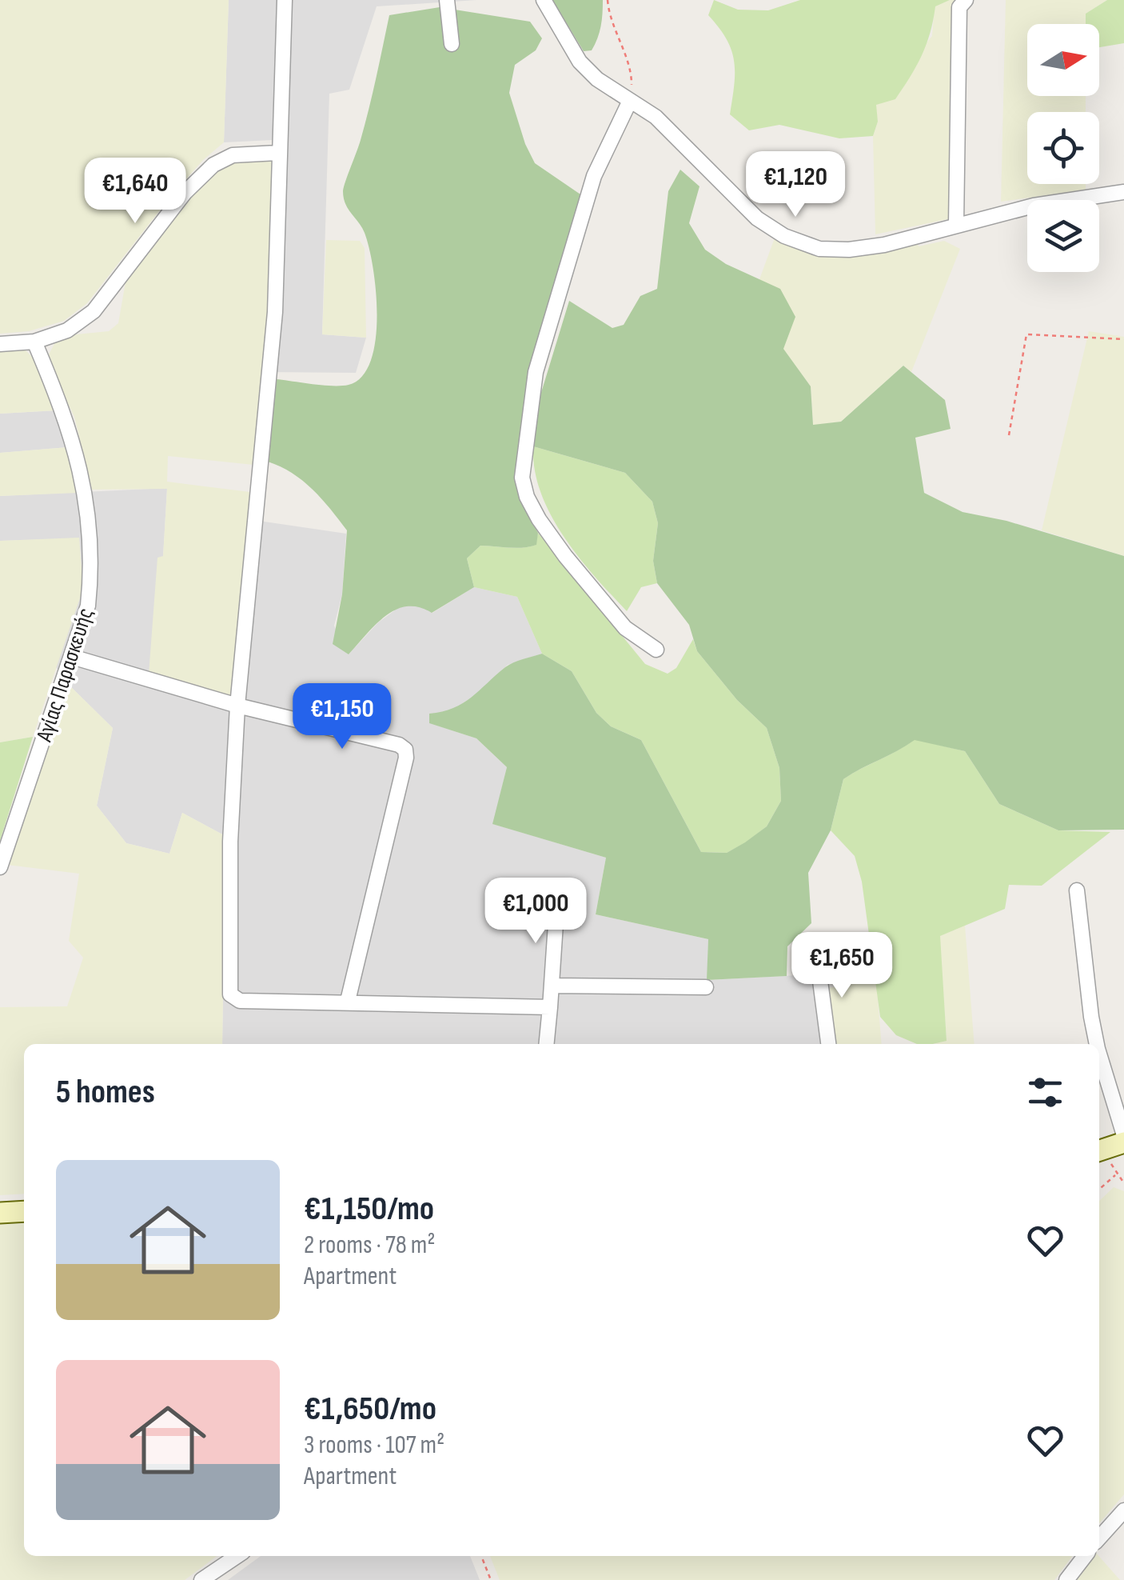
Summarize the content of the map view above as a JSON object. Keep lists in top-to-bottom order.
{
  "streets": {
    "street": ["Αγίας Παρασκευής"]
  },
  "north": "right",
  "page": {
    "price": [
      "€1,120",
      "€1,640",
      "€1,150",
      "€1,000",
      "€1,650"
    ],
    "heading": "5 homes",
    "list": [
      {
        "name": "€1,150/mo",
        "note": "2 rooms · 78 m² · Apartment"
      },
      {
        "name": "€1,650/mo",
        "note": "3 rooms · 107 m² · Apartment"
      }
    ]
  }
}
